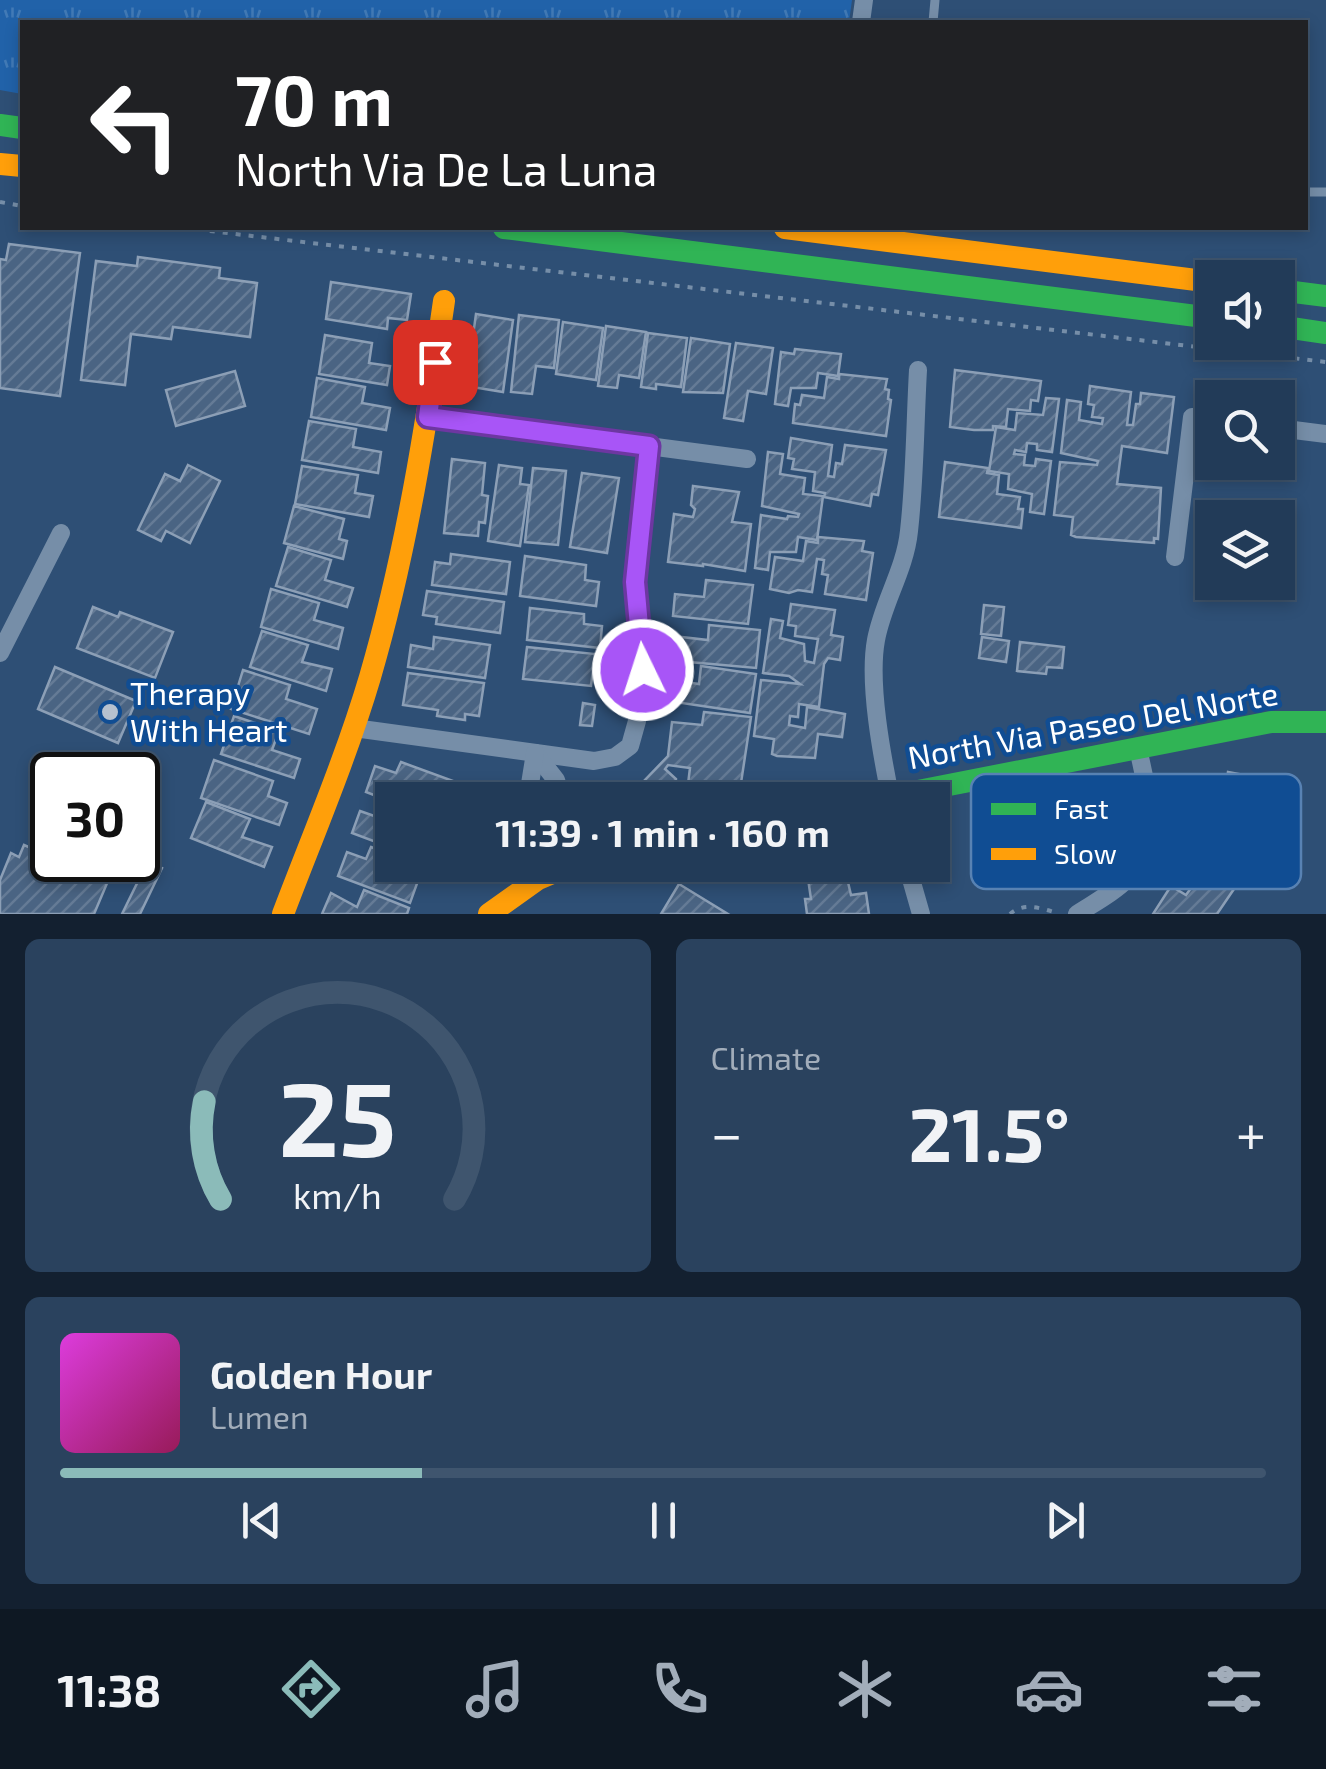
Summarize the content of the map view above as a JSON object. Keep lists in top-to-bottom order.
{
  "streets": {
    "main road": ["North Via Paseo Del Norte"]
  },
  "places": ["Therapy With Heart"],
  "legend": ["Fast", "Slow"],
  "page": {
    "turn": ["70 m", "North Via De La Luna"],
    "limit": "30",
    "trip": "11:39 · 1 min · 160 m",
    "tile": "Climate",
    "heat": ["−", "21.5°", "+"],
    "song": ["Golden Hour", "Lumen"],
    "tabs": "11:38",
    "gauge": ["25", "km/h"]
  }
}
